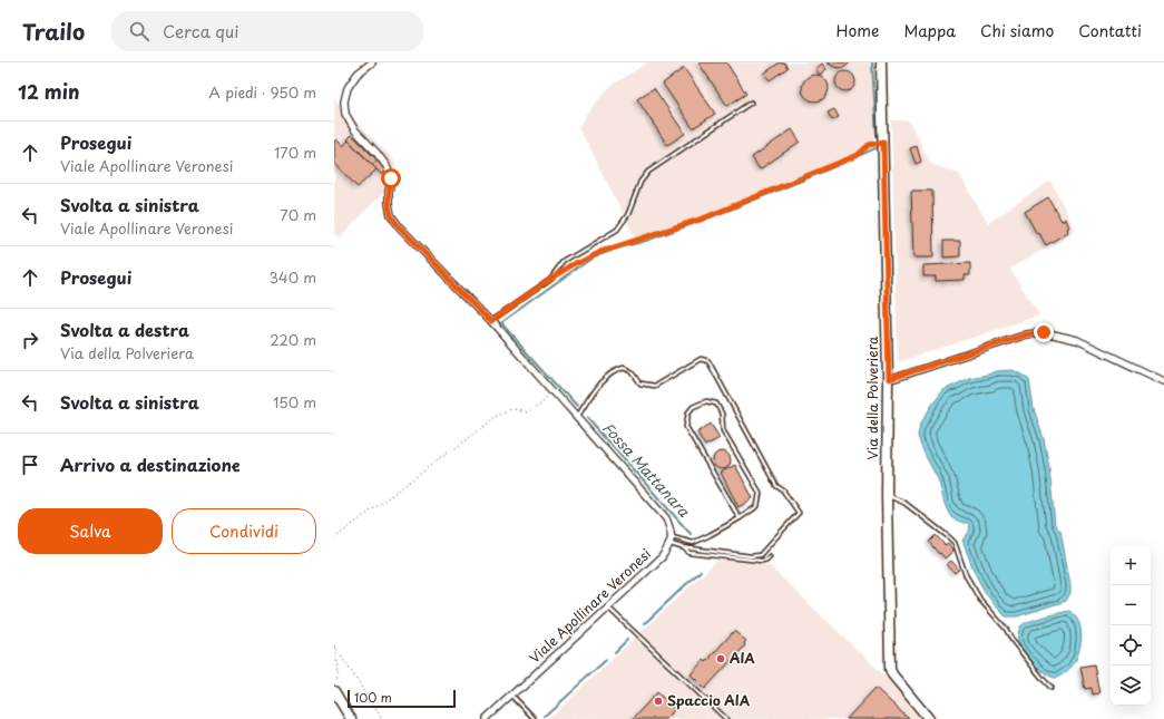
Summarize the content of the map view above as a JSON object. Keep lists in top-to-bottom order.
{
  "streets": {
    "street": ["Via della Polveriera", "Viale Apollinare Veronesi"]
  },
  "water": ["Fossa Mattanara"],
  "places": ["AIA", "Spaccio AIA"],
  "scale_bar": "100 m",
  "page": {
    "header": "Trailo",
    "search": "Cerca qui",
    "nav": [
      "Home",
      "Mappa",
      "Chi siamo",
      "Contatti"
    ],
    "heading": ["12 min", "A piedi · 950 m"],
    "list": [
      ["Prosegui", "Viale Apollinare Veronesi", "170 m"],
      ["Svolta a sinistra", "Viale Apollinare Veronesi", "70 m"],
      ["Prosegui", "340 m"],
      ["Svolta a destra", "Via della Polveriera", "220 m"],
      ["Svolta a sinistra", "150 m"],
      "Arrivo a destinazione"
    ],
    "buttons": ["Salva", "Condividi"],
    "map_buttons": ["+", "−"],
    "scale": "100 m"
  }
}
